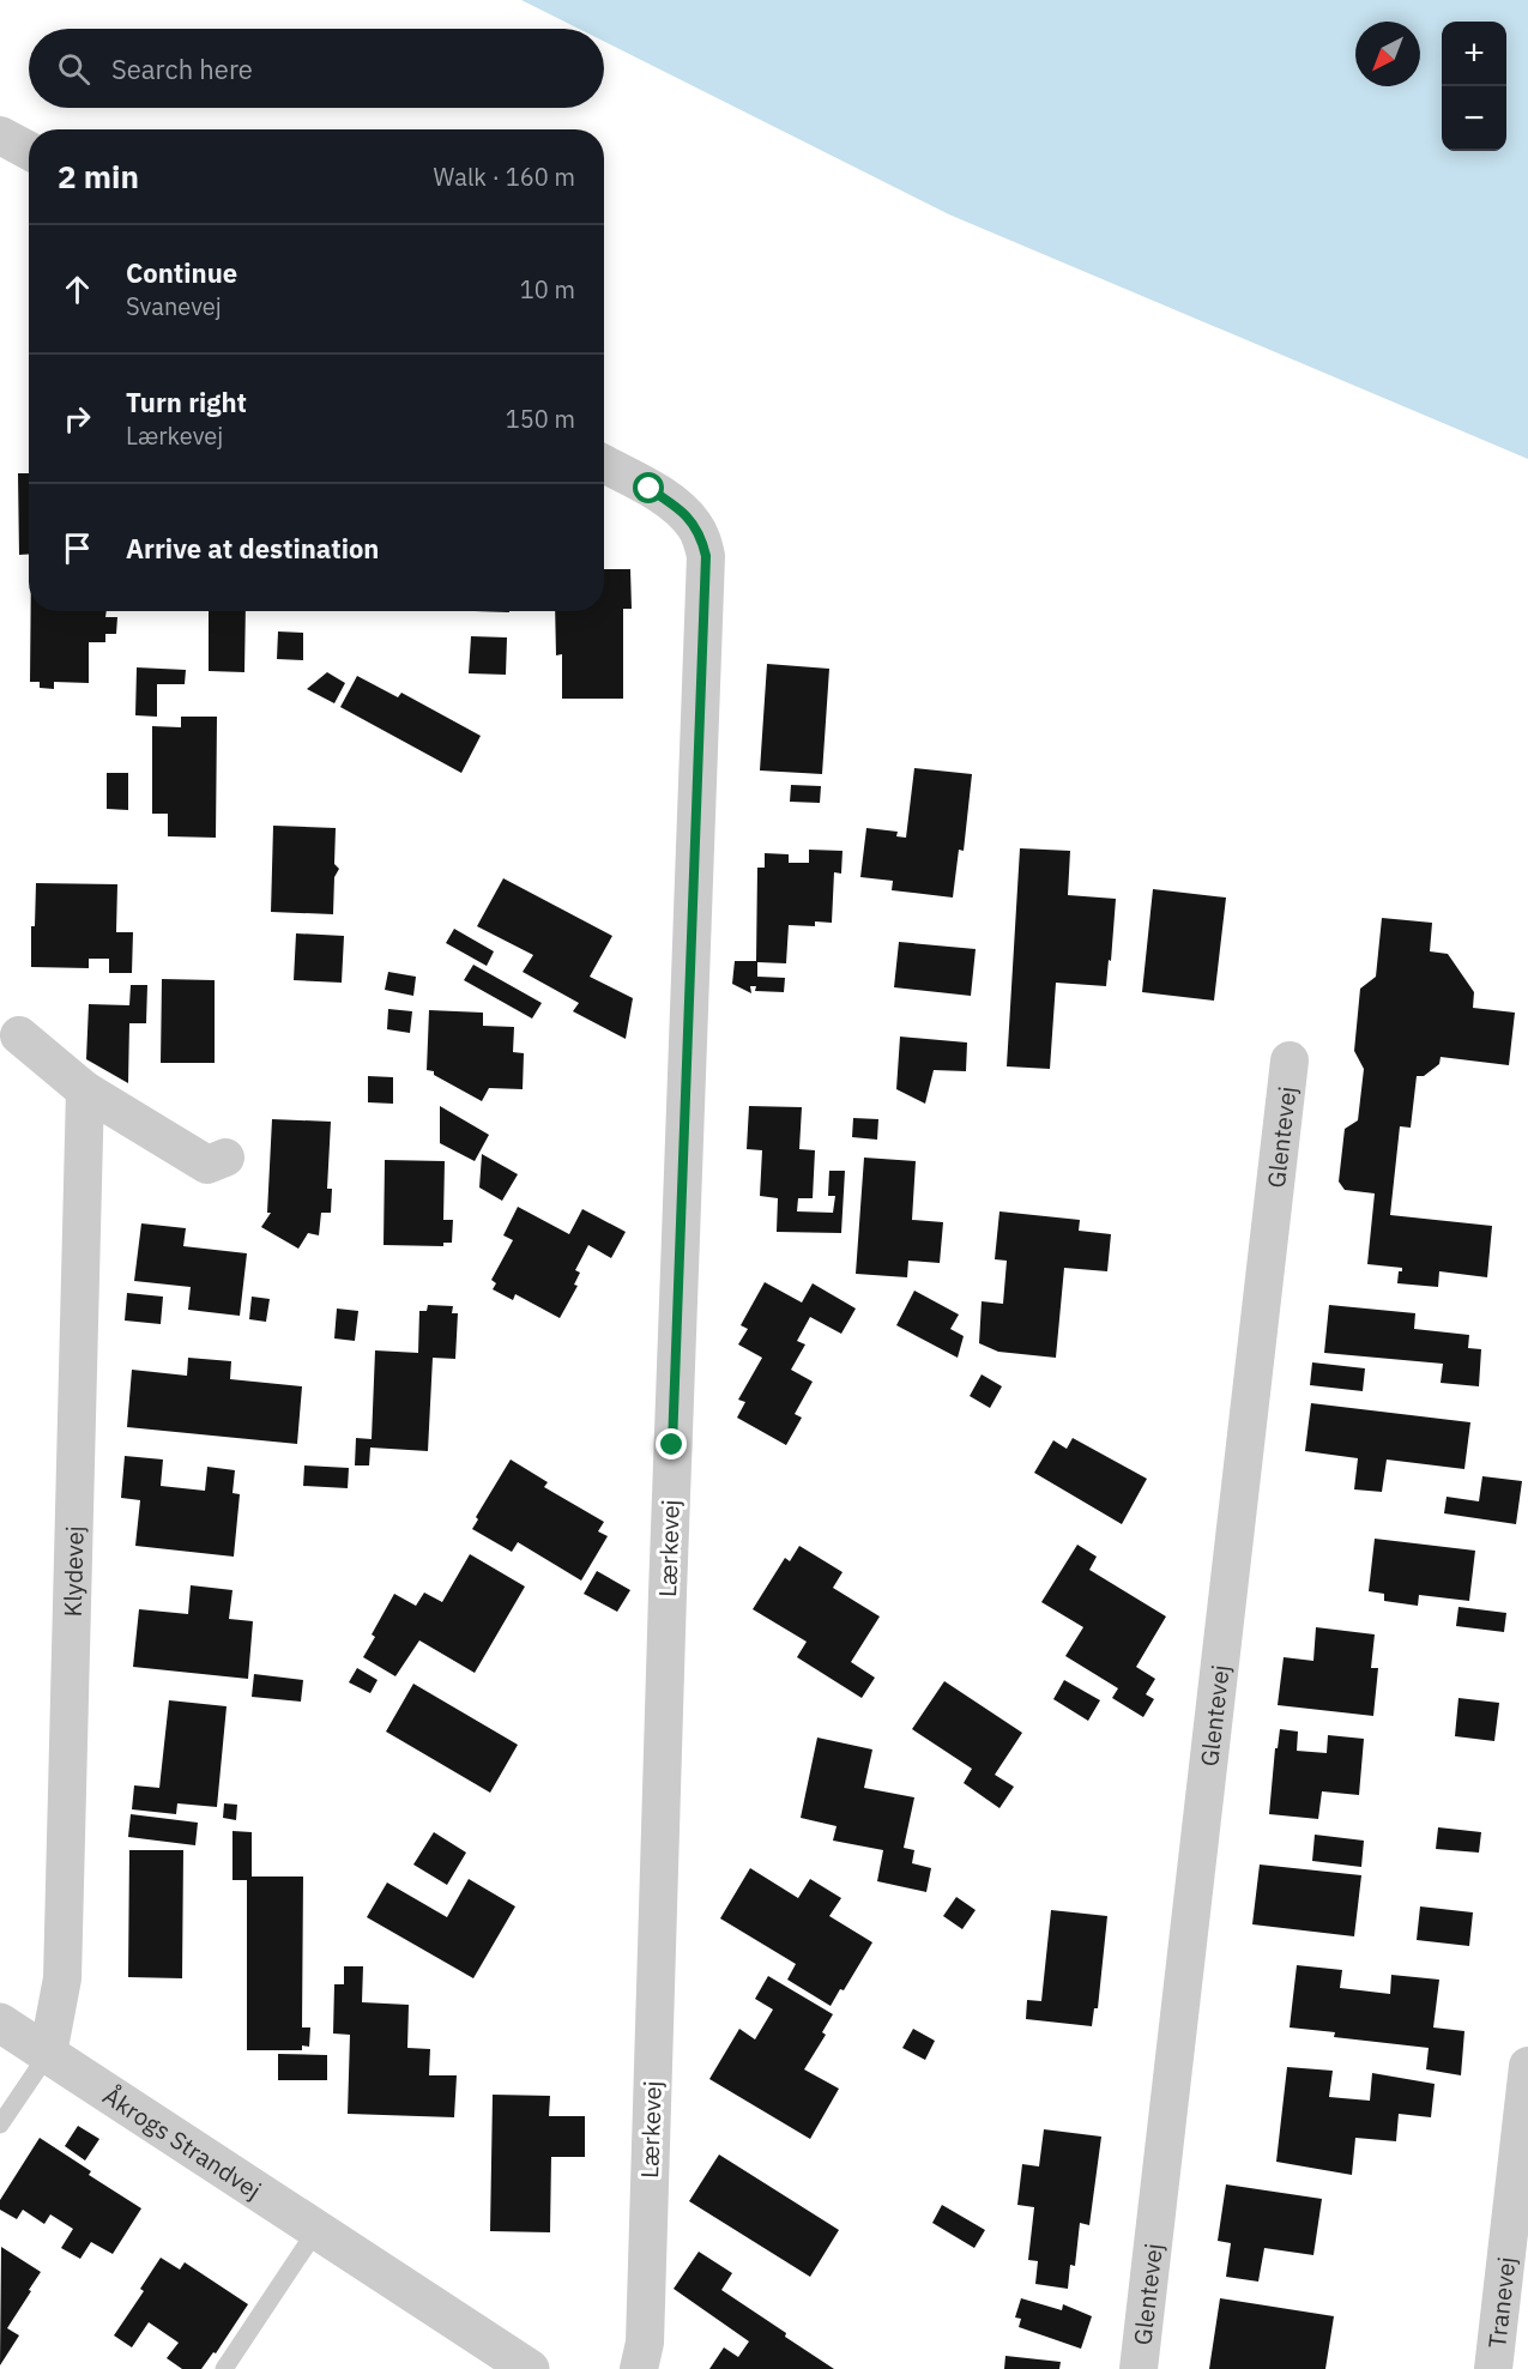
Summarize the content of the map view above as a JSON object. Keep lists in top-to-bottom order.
{
  "streets": {
    "street": [
      "Glentevej",
      "Lærkevej",
      "Klydevej",
      "Åkrogs Strandvej",
      "Tranevej"
    ]
  },
  "crossings": [
    ["Klydevej", "Åkrogs Strandvej"]
  ],
  "north": "bottom left",
  "page": {
    "map_buttons": ["+", "−"],
    "search": "Search here",
    "heading": ["2 min", "Walk · 160 m"],
    "list": [
      ["Continue", "Svanevej", "10 m"],
      ["Turn right", "Lærkevej", "150 m"],
      "Arrive at destination"
    ]
  }
}
